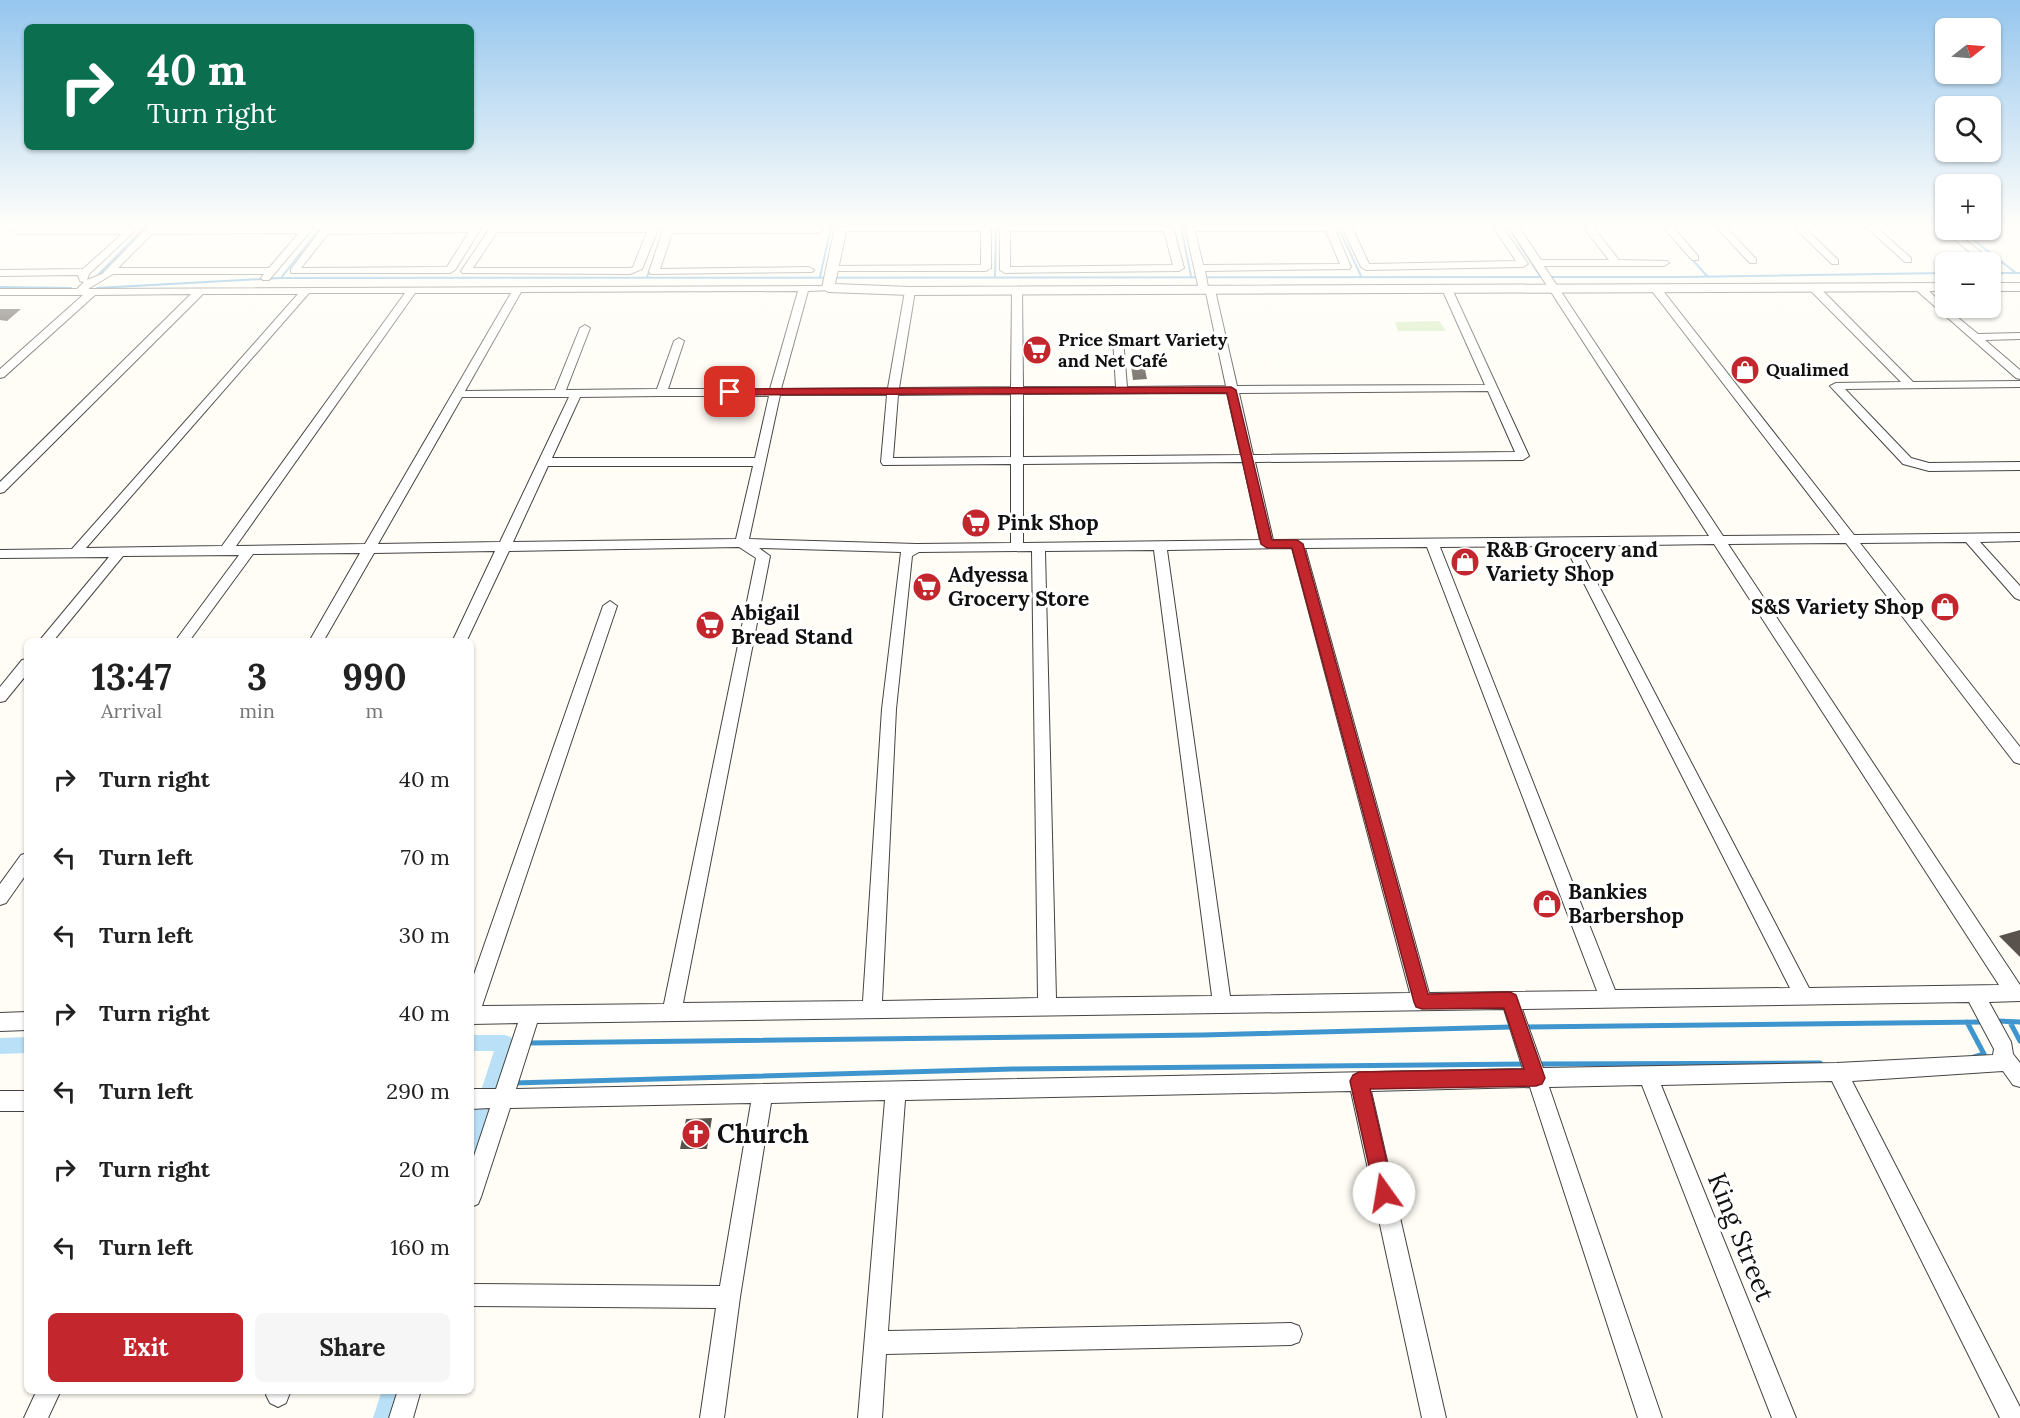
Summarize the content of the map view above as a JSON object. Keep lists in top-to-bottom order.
{
  "streets": {
    "street": ["King Street"]
  },
  "places": {
    "supermarket": [
      "Price Smart Variety and Net Café",
      "Pink Shop",
      "Adyessa Grocery Store",
      "Abigail Bread Stand"
    ],
    "shop": [
      "Qualimed",
      "R&B Grocery and Variety Shop",
      "S&S Variety Shop",
      "Bankies Barbershop"
    ],
    "church": ["Church"]
  },
  "north": "right",
  "page": {
    "map_buttons": ["+", "−"],
    "turn": ["40 m", "Turn right"],
    "eta": [
      "13:47",
      "Arrival",
      "3",
      "min",
      "990",
      "m"
    ],
    "list": [
      {
        "name": "Turn right",
        "value": "40 m"
      },
      {
        "name": "Turn left",
        "value": "70 m"
      },
      {
        "name": "Turn left",
        "value": "30 m"
      },
      {
        "name": "Turn right",
        "value": "40 m"
      },
      {
        "name": "Turn left",
        "value": "290 m"
      },
      {
        "name": "Turn right",
        "value": "20 m"
      },
      {
        "name": "Turn left",
        "value": "160 m"
      }
    ],
    "buttons": ["Exit", "Share"]
  }
}
